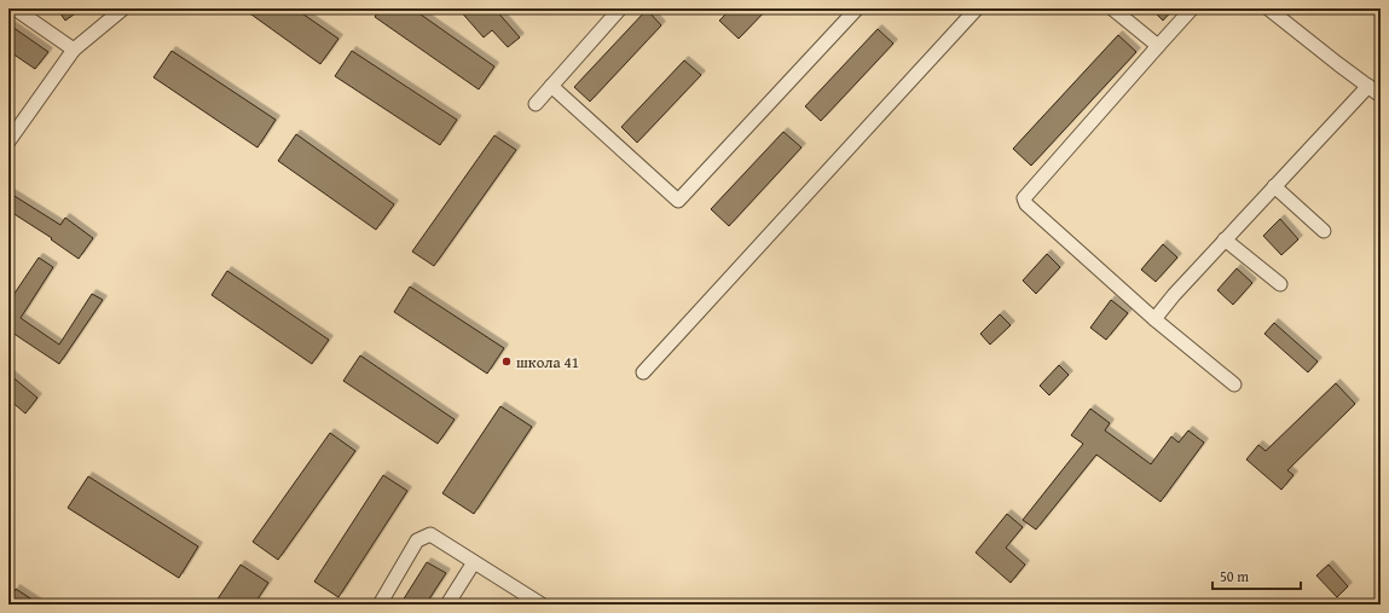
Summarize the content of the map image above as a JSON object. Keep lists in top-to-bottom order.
{
  "places": ["школа 41"],
  "scale_bar": "50 m"
}
